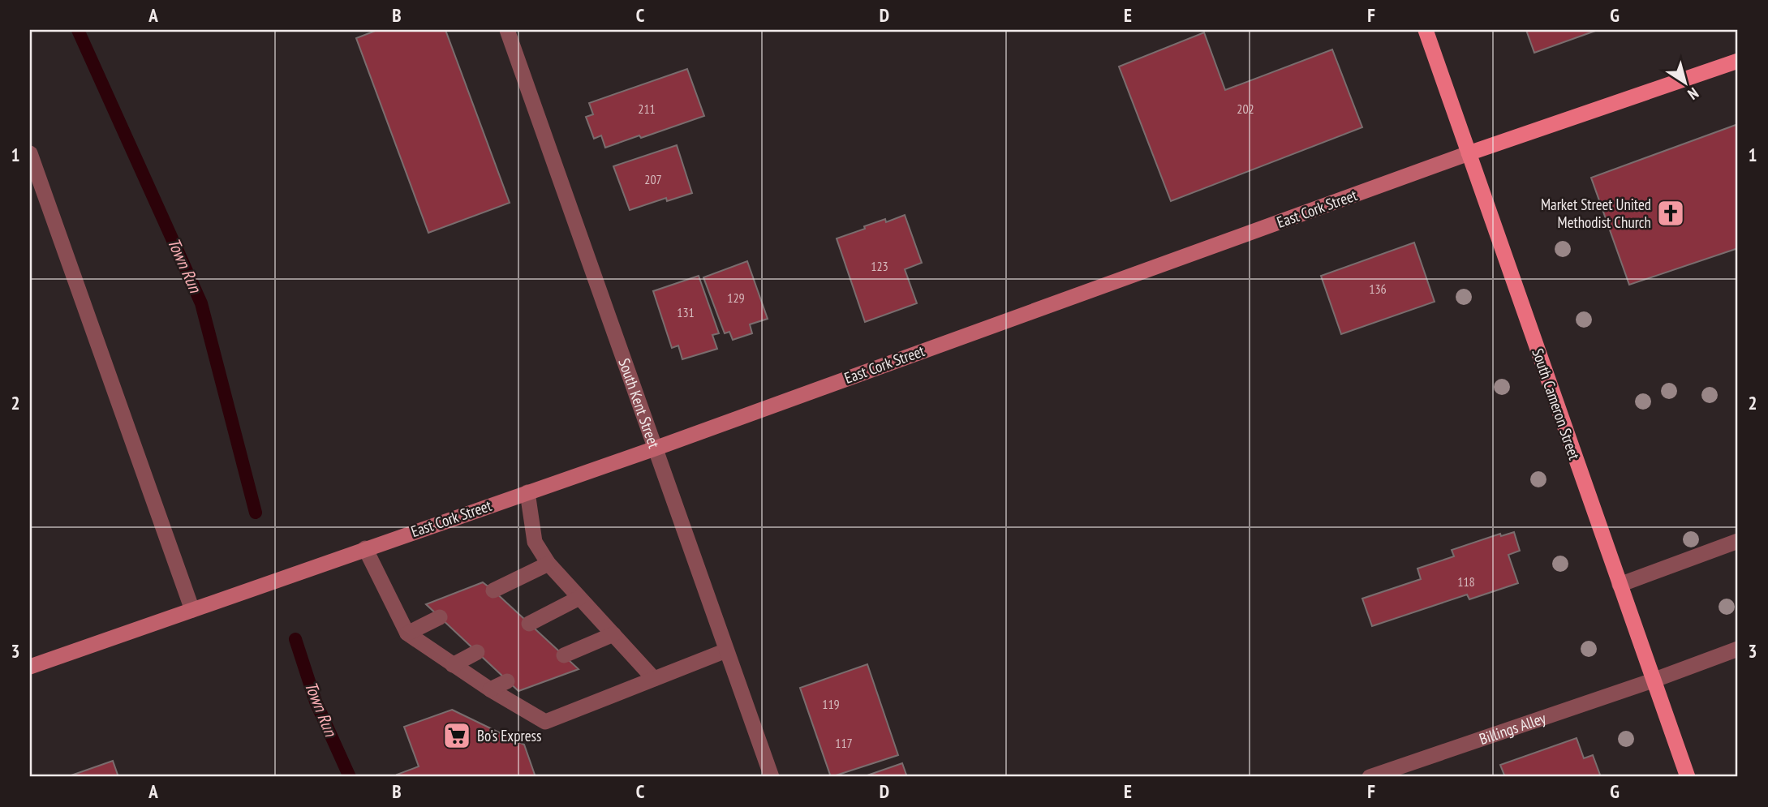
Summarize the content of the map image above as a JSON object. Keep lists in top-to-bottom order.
{
  "streets": {
    "main road": ["East Cork Street", "South Cameron Street"],
    "street": ["South Kent Street", "Billings Alley"]
  },
  "crossings": [
    ["East Cork Street", "South Kent Street"],
    ["East Cork Street", "South Cameron Street"],
    ["South Cameron Street", "Billings Alley"]
  ],
  "water": ["Town Run"],
  "places": {
    "church": ["Market Street United Methodist Church"],
    "supermarket": ["Bo's Express"]
  },
  "house_numbers": [
    "211",
    "202",
    "207",
    "123",
    "136",
    "129",
    "131",
    "118",
    "119",
    "117"
  ],
  "north": "bottom right",
  "grid": {
    "columns": [
      "A",
      "B",
      "C",
      "D",
      "E",
      "F",
      "G"
    ],
    "rows": ["1", "2", "3"]
  }
}
